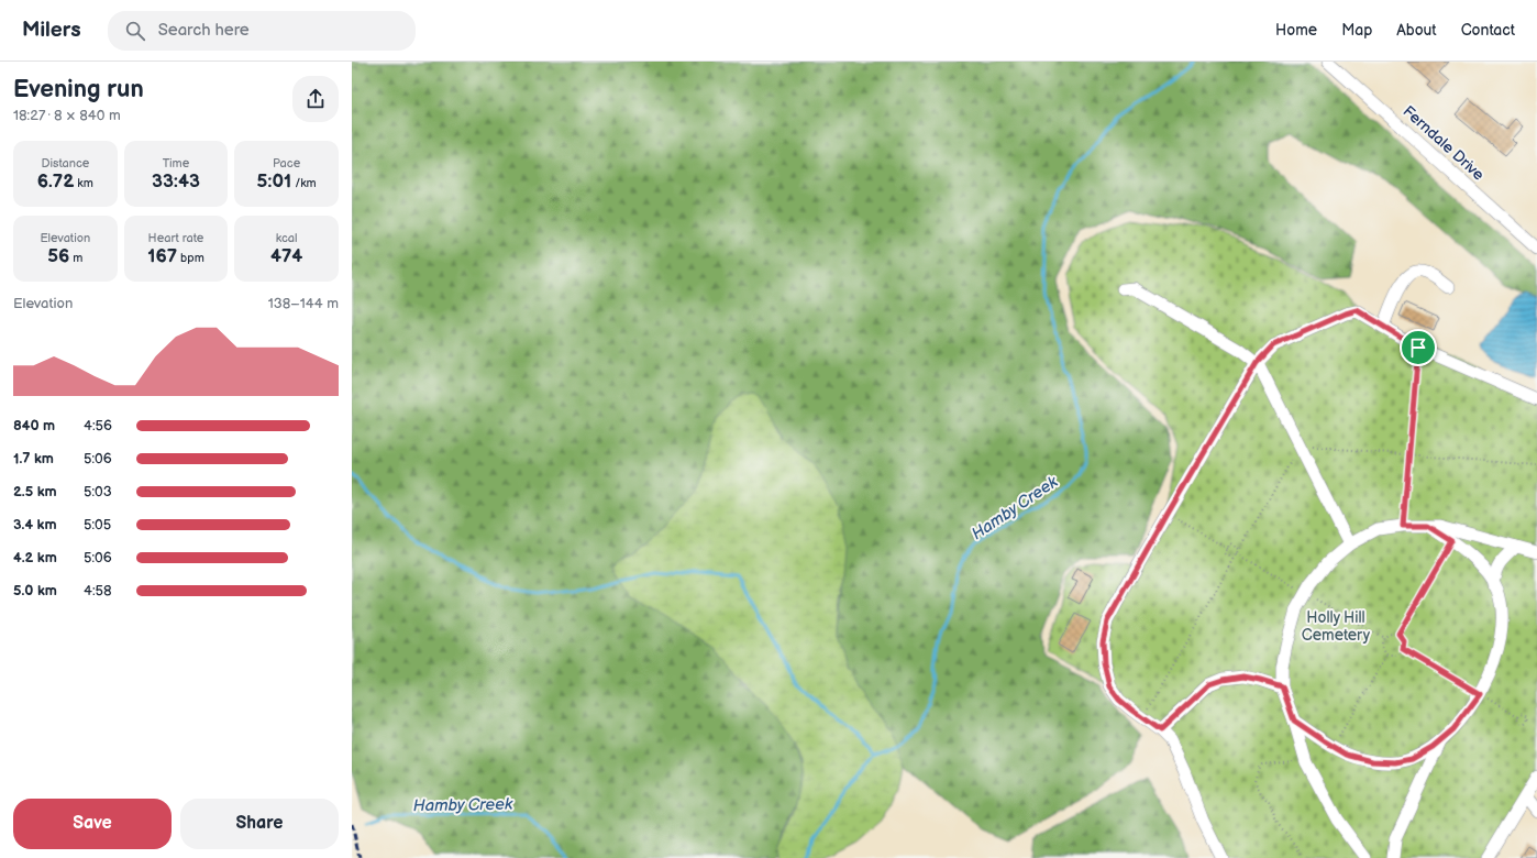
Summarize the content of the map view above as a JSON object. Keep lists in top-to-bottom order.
{
  "streets": {
    "street": ["Ferndale Drive"]
  },
  "water": ["Hamby Creek"],
  "parks": ["Holly Hill Cemetery"],
  "page": {
    "header": "Milers",
    "search": "Search here",
    "nav": [
      "Home",
      "Map",
      "About",
      "Contact"
    ],
    "heading": ["Evening run", "18:27 · 8 × 840 m"],
    "stats": [
      ["Distance", "6.72 km"],
      ["Time", "33:43"],
      ["Pace", "5:01 /km"],
      ["Elevation", "56 m"],
      ["Heart rate", "167 bpm"],
      ["kcal", "474"]
    ],
    "chart": ["Elevation", "138–144 m"],
    "list": [
      {
        "name": "840 m",
        "note": "4:56"
      },
      {
        "name": "1.7 km",
        "note": "5:06"
      },
      {
        "name": "2.5 km",
        "note": "5:03"
      },
      {
        "name": "3.4 km",
        "note": "5:05"
      },
      {
        "name": "4.2 km",
        "note": "5:06"
      },
      {
        "name": "5.0 km",
        "note": "4:58"
      }
    ],
    "buttons": ["Save", "Share"]
  }
}
